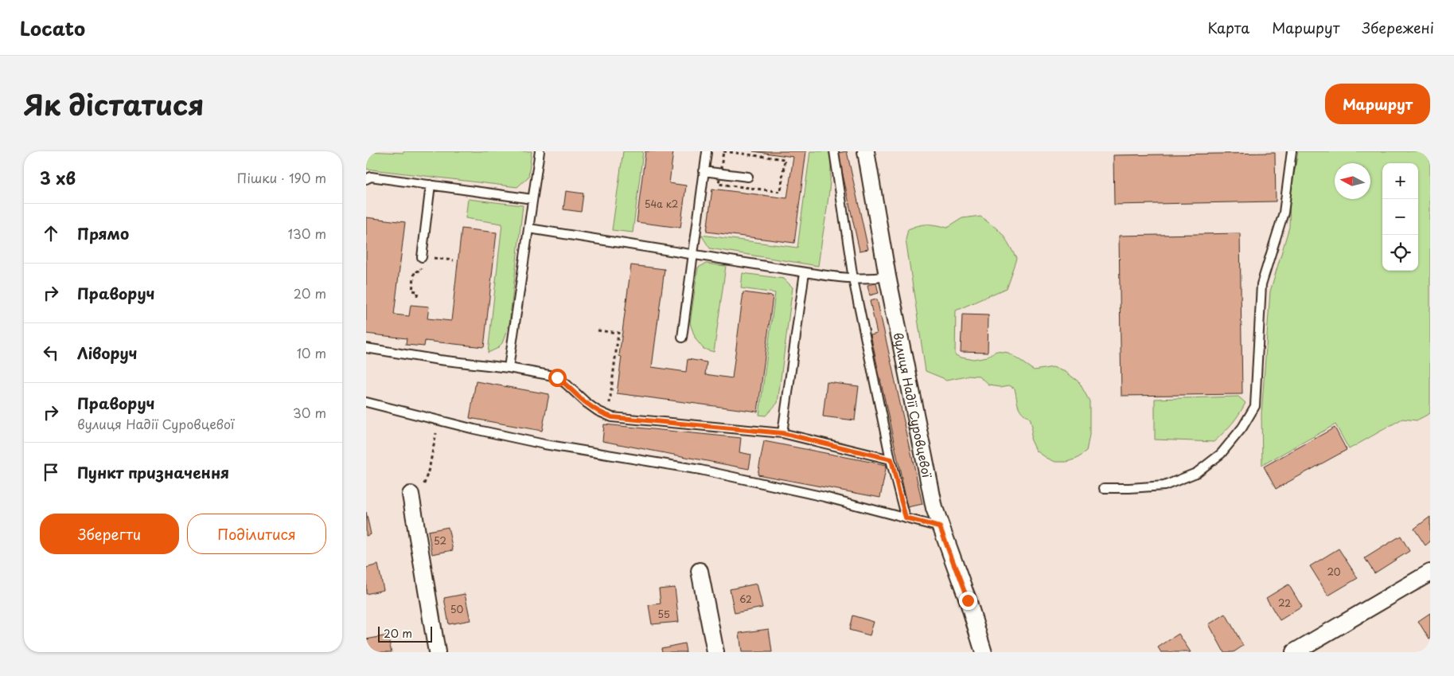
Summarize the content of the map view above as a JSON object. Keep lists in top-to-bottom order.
{
  "streets": {
    "street": ["вулиця Надії Суровцевої"]
  },
  "house_numbers": [
    "54а к2",
    "52",
    "20",
    "62",
    "22",
    "50",
    "55"
  ],
  "scale_bar": "20 m",
  "north": "left",
  "page": {
    "header": "Locato",
    "nav": ["Карта", "Маршрут", "Збережені"],
    "title": "Як дістатися",
    "buttons": [
      "Маршрут",
      ["Зберегти", "Поділитися"]
    ],
    "heading": ["3 хв", "Пішки · 190 m"],
    "map_buttons": ["+", "−"],
    "list": [
      ["Прямо", "130 m"],
      ["Праворуч", "20 m"],
      ["Ліворуч", "10 m"],
      ["Праворуч", "вулиця Надії Суровцевої", "30 m"],
      "Пункт призначення"
    ],
    "scale": "20 m"
  }
}
